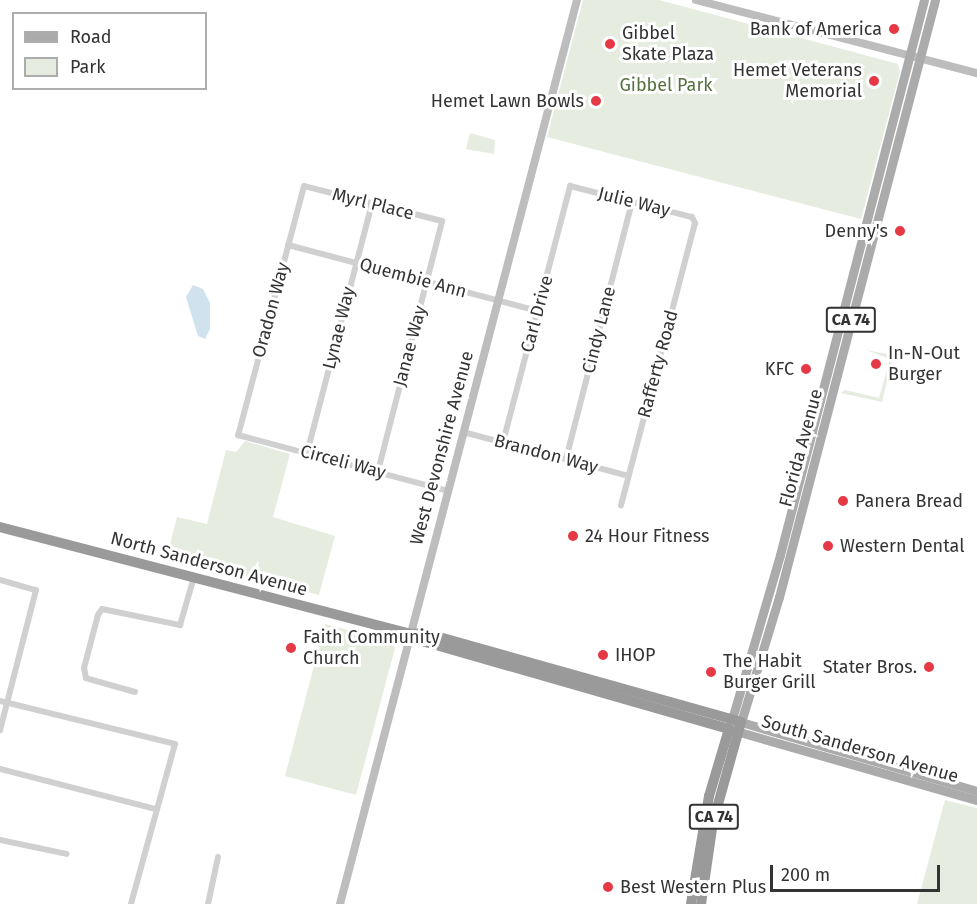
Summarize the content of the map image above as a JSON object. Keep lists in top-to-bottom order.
{
  "streets": {
    "highway": ["CA 74", "Florida Avenue", "North Sanderson Avenue"],
    "main road": ["South Sanderson Avenue"],
    "street": [
      "Julie Way",
      "Myrl Place",
      "Quembie Ann",
      "Oradon Way",
      "Carl Drive",
      "Lynae Way",
      "Cindy Lane",
      "Janae Way",
      "Rafferty Road",
      "West Devonshire Avenue",
      "Brandon Way",
      "Circeli Way"
    ]
  },
  "crossings": [
    ["Julie Way", "Carl Drive"],
    ["Julie Way", "Cindy Lane"],
    ["Julie Way", "Rafferty Road"],
    ["Myrl Place", "Oradon Way"],
    ["Myrl Place", "Lynae Way"],
    ["Myrl Place", "Janae Way"],
    ["Quembie Ann", "Oradon Way"],
    ["Quembie Ann", "Carl Drive"],
    ["Quembie Ann", "Lynae Way"],
    ["Quembie Ann", "Janae Way"],
    ["Quembie Ann", "West Devonshire Avenue"],
    ["Oradon Way", "Circeli Way"],
    ["Carl Drive", "Brandon Way"],
    ["Lynae Way", "Circeli Way"],
    ["Cindy Lane", "Brandon Way"],
    ["Janae Way", "Circeli Way"],
    ["Rafferty Road", "Brandon Way"],
    ["West Devonshire Avenue", "Brandon Way"],
    ["West Devonshire Avenue", "Circeli Way"],
    ["West Devonshire Avenue", "North Sanderson Avenue"],
    ["Florida Avenue", "North Sanderson Avenue"],
    ["Florida Avenue", "South Sanderson Avenue"],
    ["North Sanderson Avenue", "South Sanderson Avenue"]
  ],
  "parks": ["Gibbel Park"],
  "places": [
    "Bank of America",
    "Gibbel Skate Plaza",
    "Hemet Veterans Memorial",
    "Hemet Lawn Bowls",
    "Denny's",
    "In-N-Out Burger",
    "KFC",
    "Panera Bread",
    "24 Hour Fitness",
    "Western Dental",
    "Faith Community Church",
    "IHOP",
    "Stater Bros.",
    "The Habit Burger Grill",
    "Best Western Plus"
  ],
  "legend": ["Road", "Park"],
  "scale_bar": "200 m"
}
